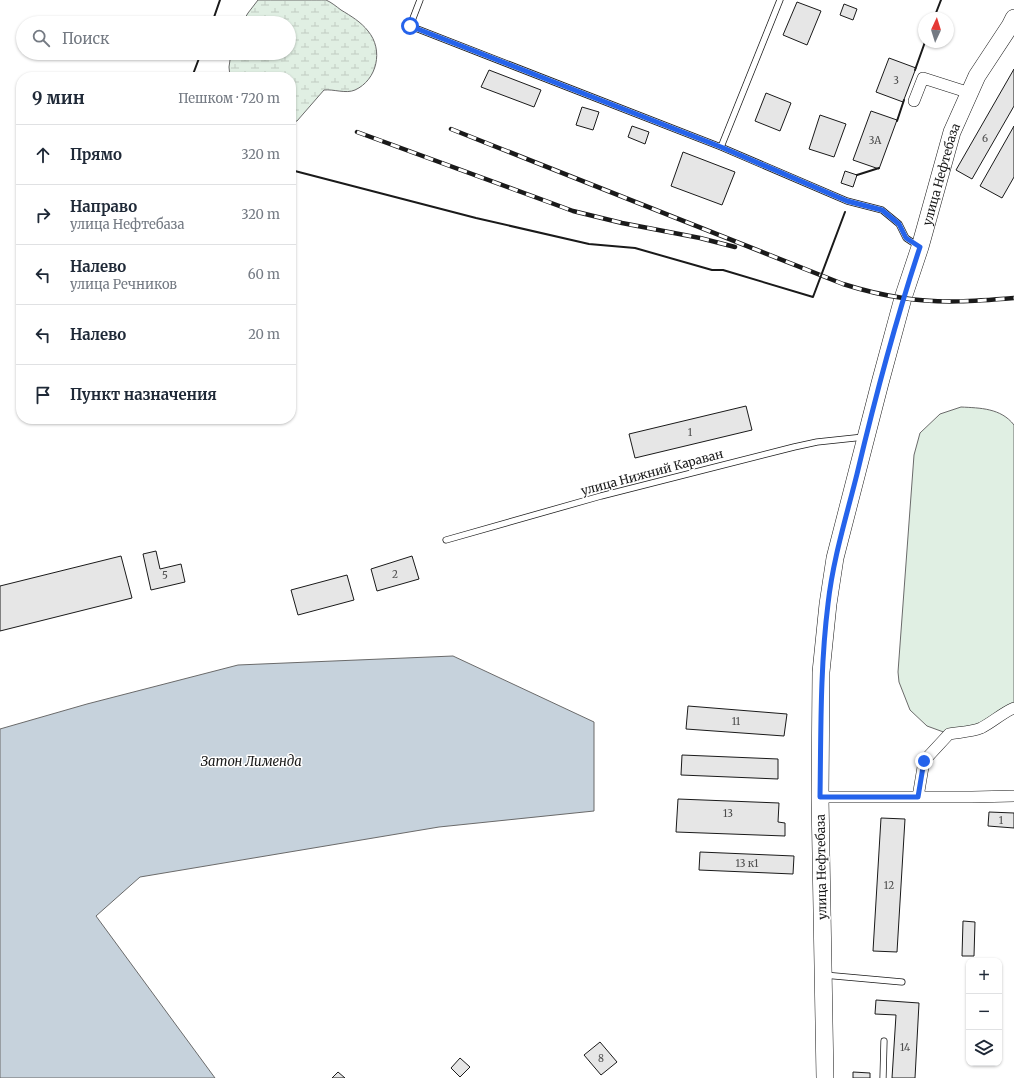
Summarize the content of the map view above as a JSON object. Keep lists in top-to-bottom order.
{
  "streets": {
    "main road": ["улица Нефтебаза"],
    "lane": ["улица Нижний Караван"]
  },
  "crossings": [
    ["улица Нефтебаза", "улица Нижний Караван"]
  ],
  "water": ["Затон Лименда"],
  "house_numbers": [
    "3",
    "6",
    "3А",
    "1",
    "2",
    "5",
    "11",
    "13",
    "1",
    "13 к1",
    "12",
    "14",
    "8"
  ],
  "north": "top",
  "page": {
    "search": "Поиск",
    "heading": ["9 мин", "Пешком · 720 m"],
    "list": [
      ["Прямо", "320 m"],
      ["Направо", "улица Нефтебаза", "320 m"],
      ["Налево", "улица Речников", "60 m"],
      ["Налево", "20 m"],
      "Пункт назначения"
    ],
    "map_buttons": ["+", "−"]
  }
}
